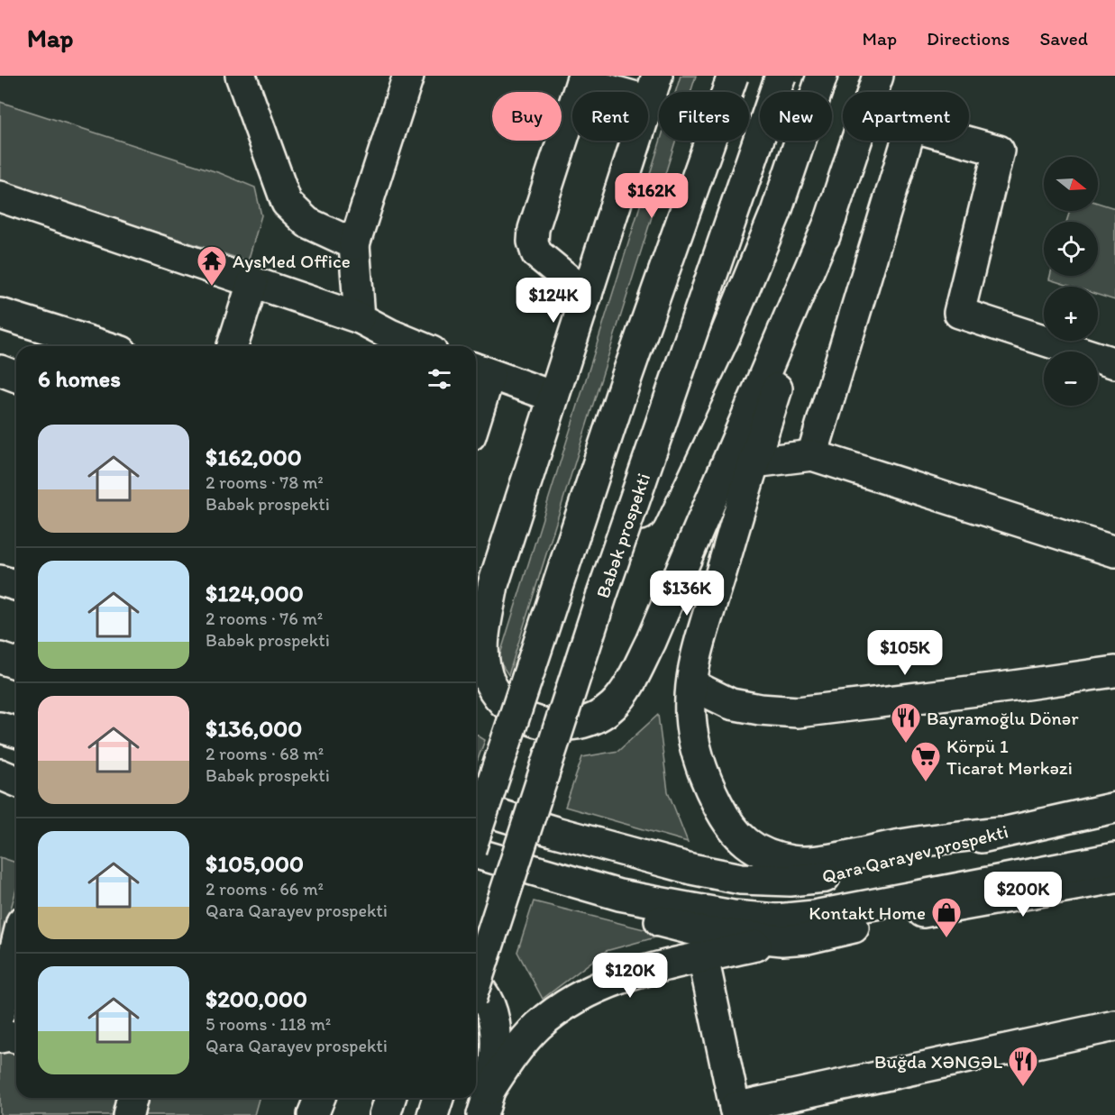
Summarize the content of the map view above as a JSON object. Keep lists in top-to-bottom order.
{
  "streets": {
    "main road": ["Babək prospekti", "Qara Qarayev prospekti"]
  },
  "places": {
    "temple": ["AysMed Office"],
    "restaurant": ["Bayramoğlu Dönər", "Buğda XƏNGƏL"],
    "supermarket": ["Körpü 1 Ticarət Mərkəzi"],
    "shop": ["Kontakt Home"]
  },
  "north": "right",
  "page": {
    "header": "Map",
    "nav": ["Map", "Directions", "Saved"],
    "chip": [
      "Buy",
      "Rent",
      "Filters",
      "New",
      "Apartment"
    ],
    "map_buttons": ["+", "−"],
    "price": [
      "$162K",
      "$124K",
      "$136K",
      "$105K",
      "$200K",
      "$120K"
    ],
    "heading": "6 homes",
    "list": [
      {
        "name": "$162,000",
        "note": "2 rooms · 78 m² · Babək prospekti"
      },
      {
        "name": "$124,000",
        "note": "2 rooms · 76 m² · Babək prospekti"
      },
      {
        "name": "$136,000",
        "note": "2 rooms · 68 m² · Babək prospekti"
      },
      {
        "name": "$105,000",
        "note": "2 rooms · 66 m² · Qara Qarayev prospekti"
      },
      {
        "name": "$200,000",
        "note": "5 rooms · 118 m² · Qara Qarayev prospekti"
      }
    ]
  }
}
